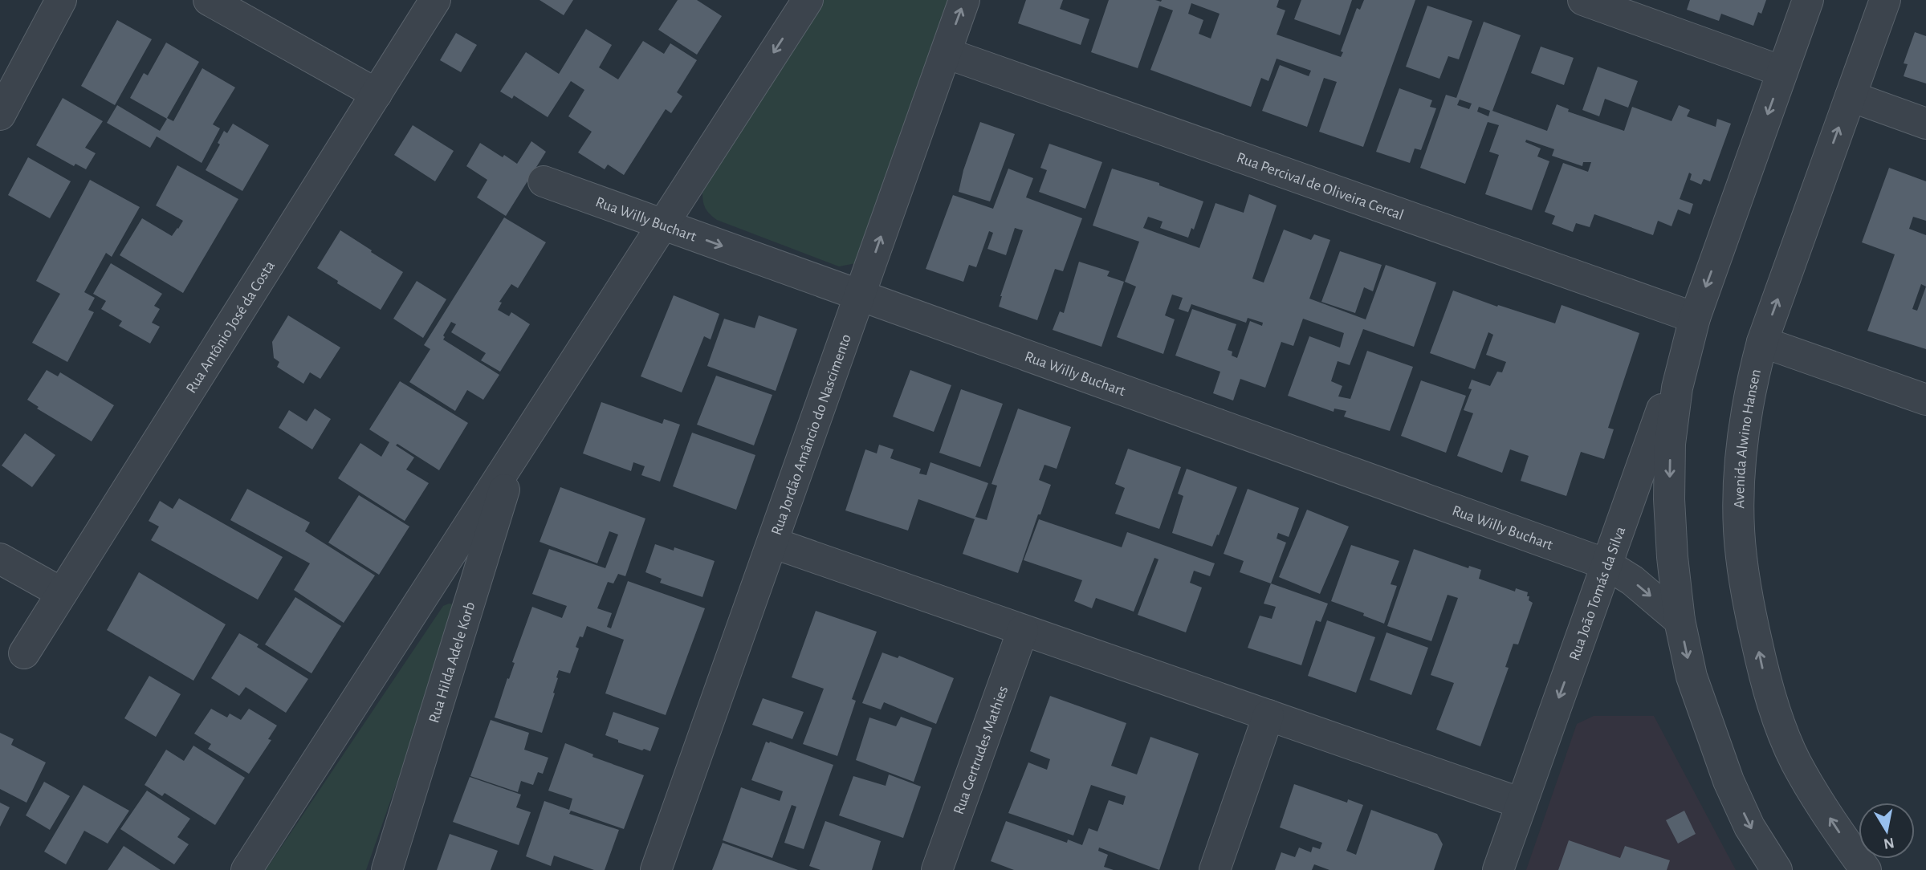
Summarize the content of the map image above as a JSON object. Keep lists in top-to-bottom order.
{
  "streets": {
    "street": [
      "Rua Percival de Oliveira Cercal",
      "Rua Willy Buchart",
      "Rua Antônio José da Costa",
      "Rua Jordão Amâncio do Nascimento",
      "Avenida Alwino Hansen",
      "Rua João Tomás da Silva",
      "Rua Hilda Adele Korb",
      "Rua Gertrudes Mathies"
    ]
  },
  "crossings": [
    ["Rua Percival de Oliveira Cercal", "Rua Jordão Amâncio do Nascimento"],
    ["Rua Percival de Oliveira Cercal", "Rua João Tomás da Silva"],
    ["Rua Willy Buchart", "Rua Jordão Amâncio do Nascimento"],
    ["Rua Willy Buchart", "Rua João Tomás da Silva"]
  ],
  "one_way": ["Rua João Tomás da Silva"],
  "north": "bottom"
}
